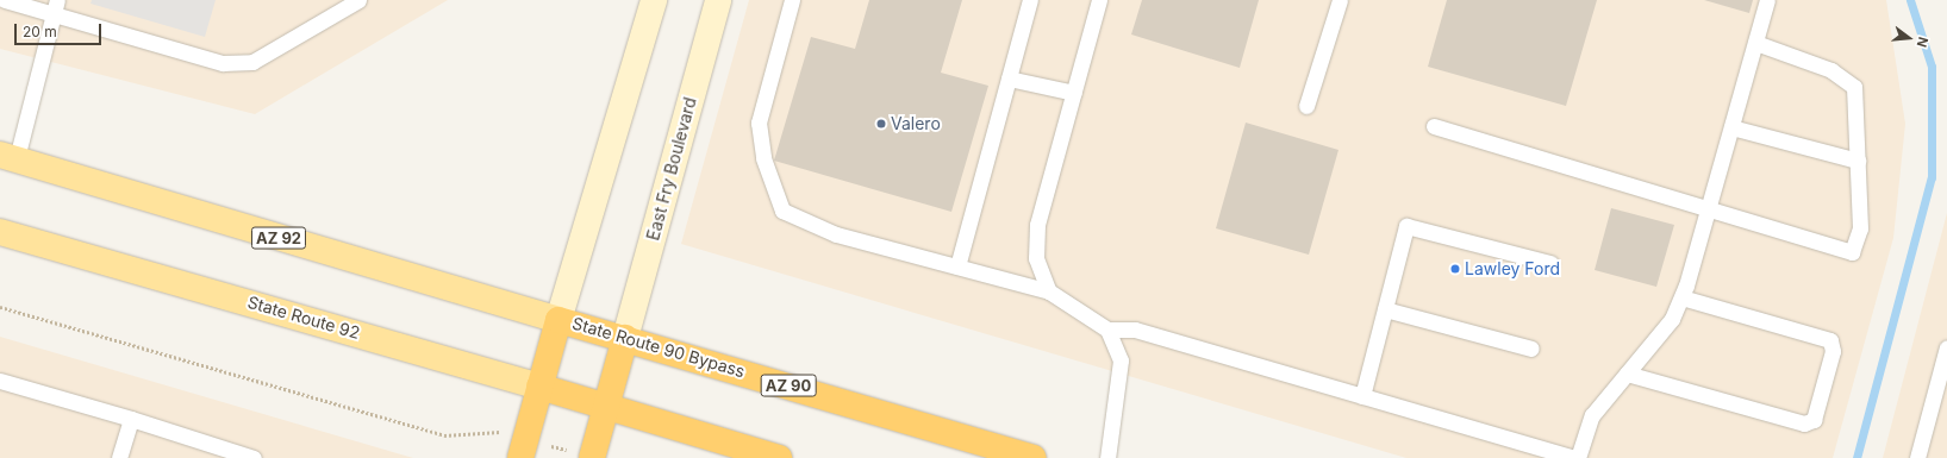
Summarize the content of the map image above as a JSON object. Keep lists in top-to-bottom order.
{
  "streets": {
    "highway": ["State Route 92", "State Route 90 Bypass", "AZ 90"],
    "main road": ["East Fry Boulevard", "AZ 92"]
  },
  "crossings": [
    ["East Fry Boulevard", "State Route 90 Bypass"],
    ["AZ 92", "State Route 90 Bypass"]
  ],
  "places": ["Valero", "Lawley Ford"],
  "scale_bar": "20 m",
  "north": "right"
}
